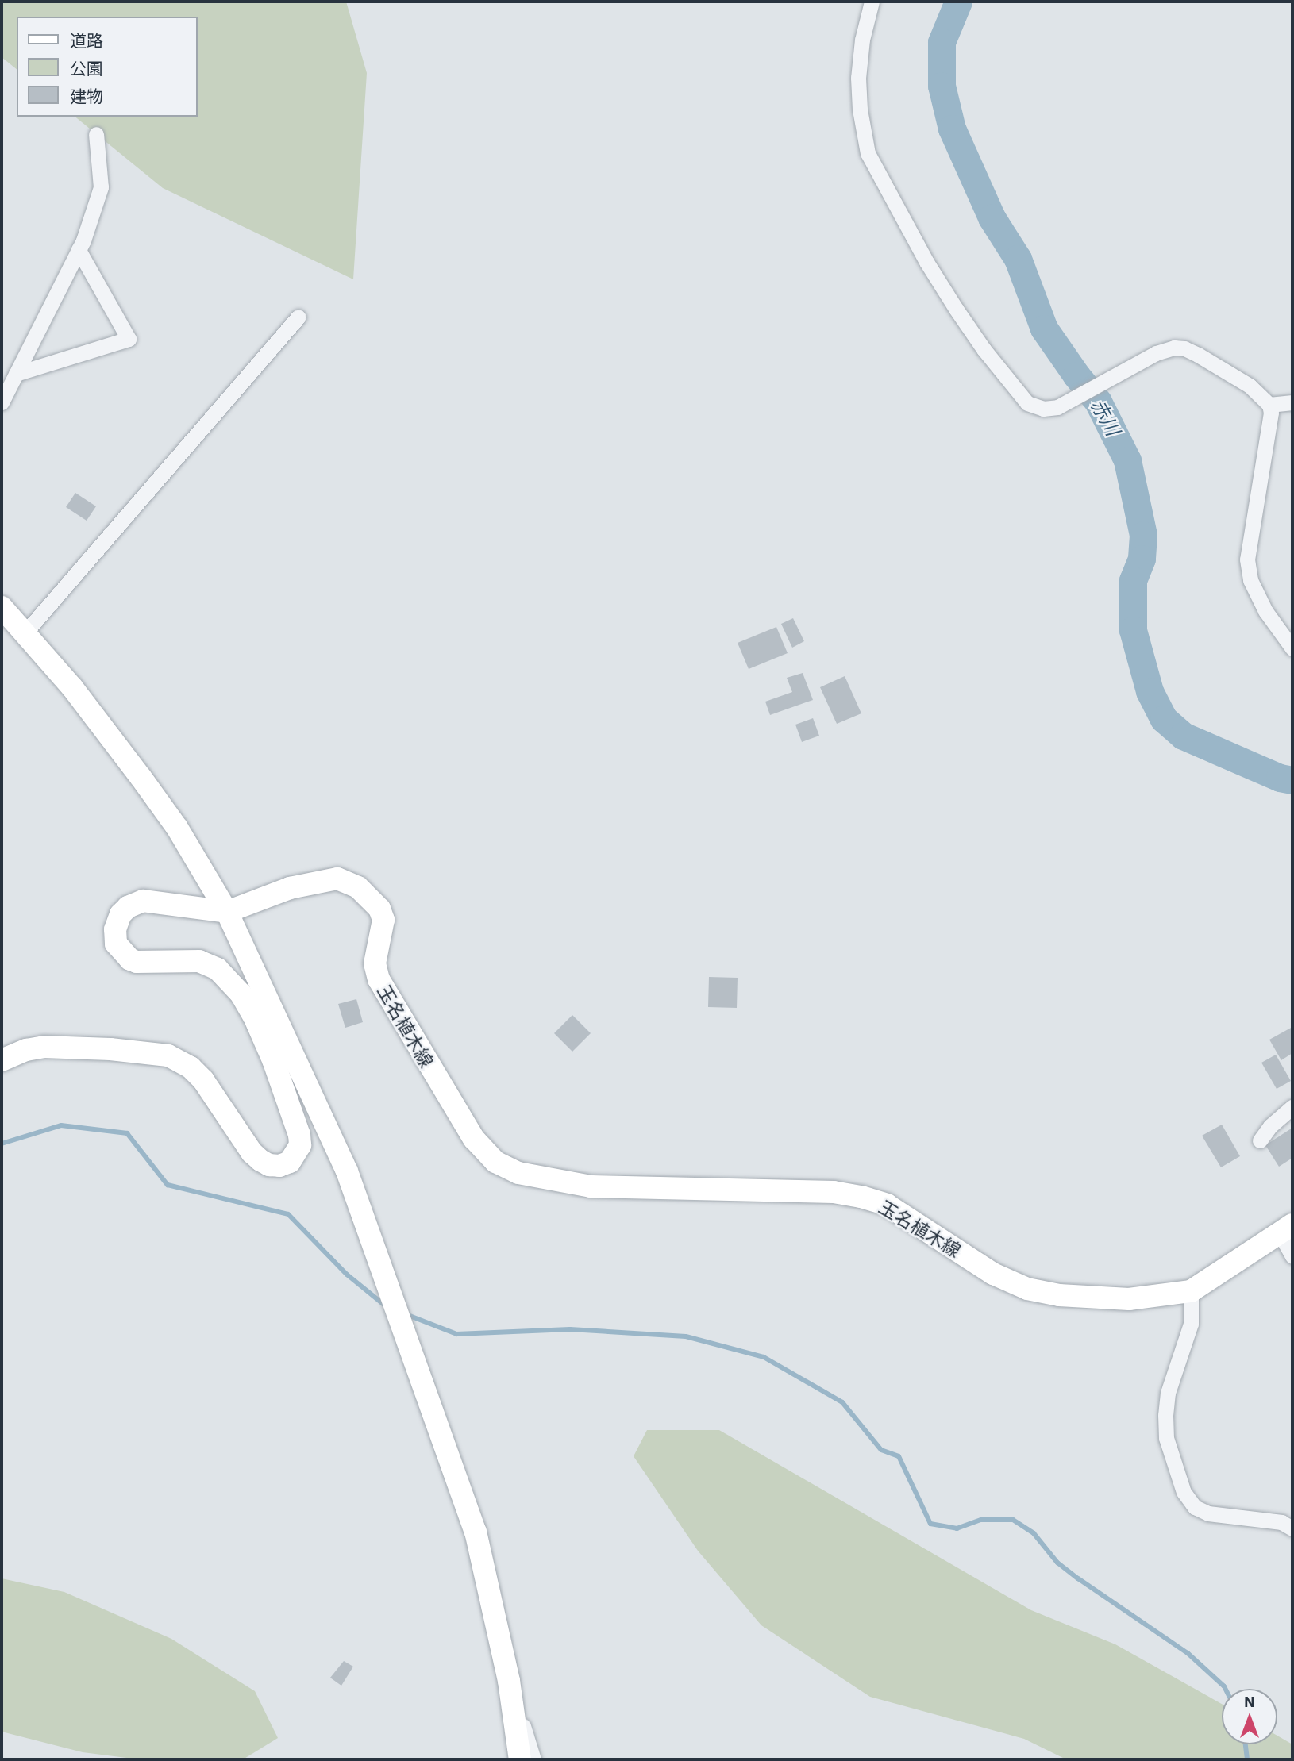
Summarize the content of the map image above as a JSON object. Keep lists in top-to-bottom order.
{
  "streets": {
    "main road": ["玉名植木線"]
  },
  "water": ["赤川"],
  "legend": ["道路", "公園", "建物"],
  "north": "top"
}
